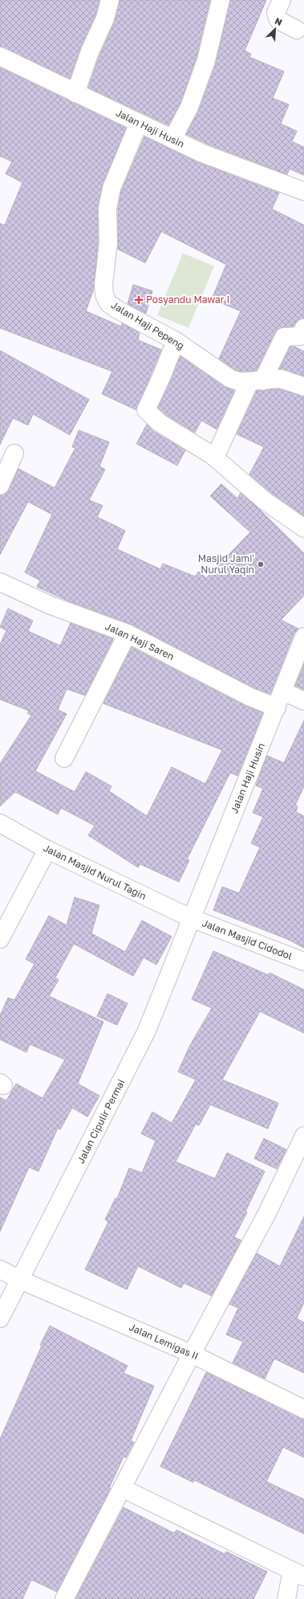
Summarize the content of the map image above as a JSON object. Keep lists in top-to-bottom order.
{
  "streets": {
    "street": [
      "Jalan Haji Husin",
      "Jalan Haji Pepeng",
      "Jalan Haji Saren",
      "Jalan Masjid Nurul Tagin",
      "Jalan Masjid Cidodol",
      "Jalan Cipulir Permai",
      "Jalan Lemigas II"
    ]
  },
  "crossings": [
    ["Jalan Haji Husin", "Jalan Haji Pepeng"],
    ["Jalan Haji Husin", "Jalan Haji Saren"],
    ["Jalan Haji Husin", "Jalan Masjid Nurul Tagin"],
    ["Jalan Haji Husin", "Jalan Masjid Cidodol"],
    ["Jalan Haji Husin", "Jalan Cipulir Permai"],
    ["Jalan Masjid Nurul Tagin", "Jalan Masjid Cidodol"],
    ["Jalan Masjid Nurul Tagin", "Jalan Cipulir Permai"],
    ["Jalan Masjid Cidodol", "Jalan Cipulir Permai"],
    ["Jalan Cipulir Permai", "Jalan Lemigas II"]
  ],
  "places": {
    "health": ["Posyandu Mawar I"],
    "other": ["Masjid Jami' Nurul Yaqin"]
  },
  "north": "top right"
}
